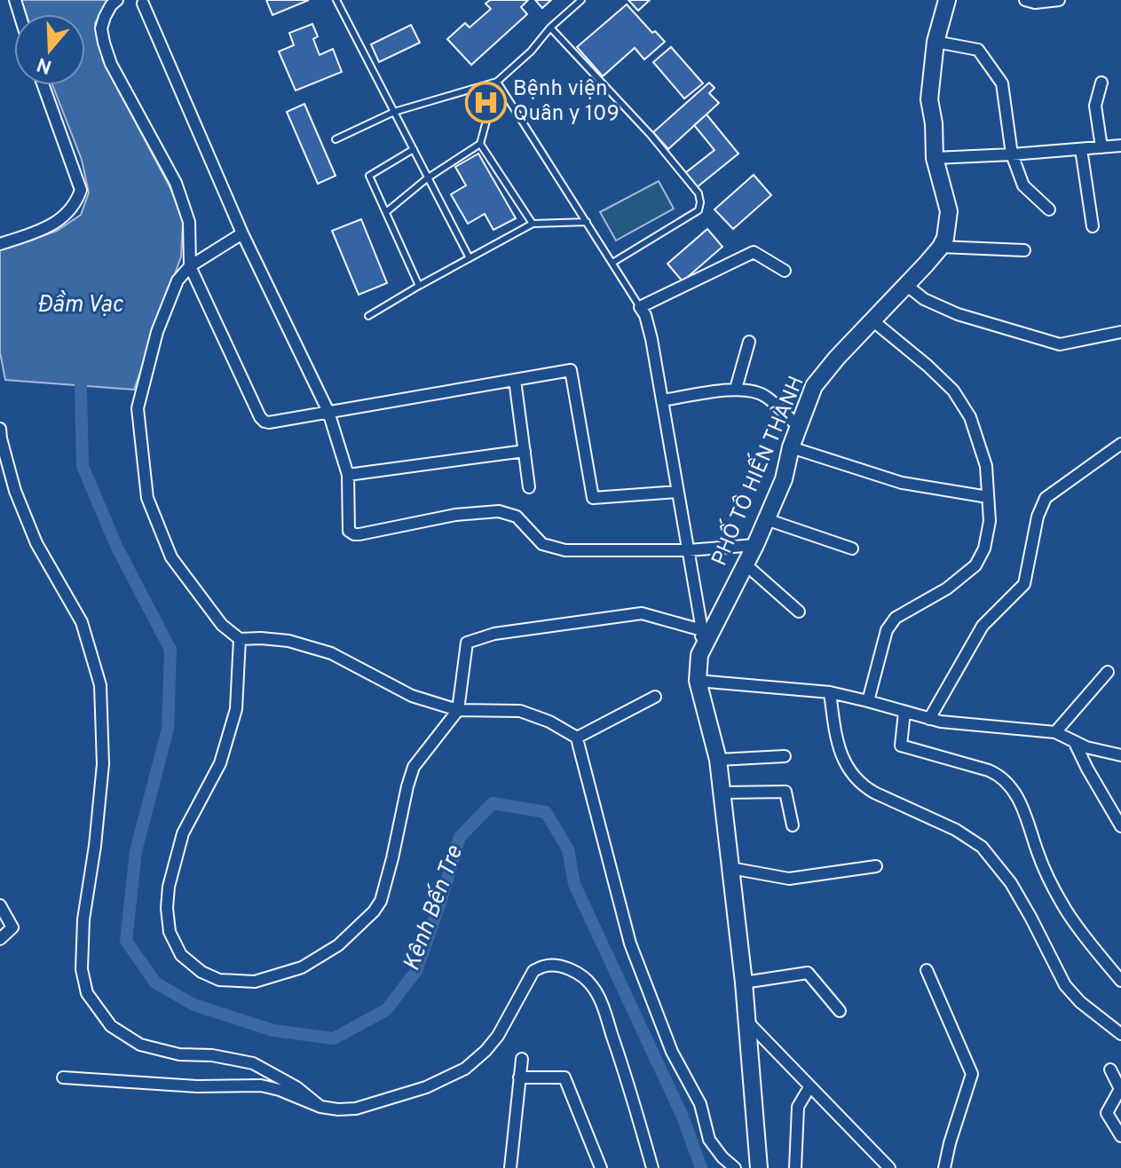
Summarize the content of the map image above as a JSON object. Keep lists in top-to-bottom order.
{
  "streets": {
    "street": ["PHỐ TÔ HIẾN THÀNH"]
  },
  "water": ["Đầm Vạc", "Kênh Bến Tre"],
  "places": {
    "hospital": ["Bệnh viện Quân y 109"]
  },
  "north": "bottom"
}
